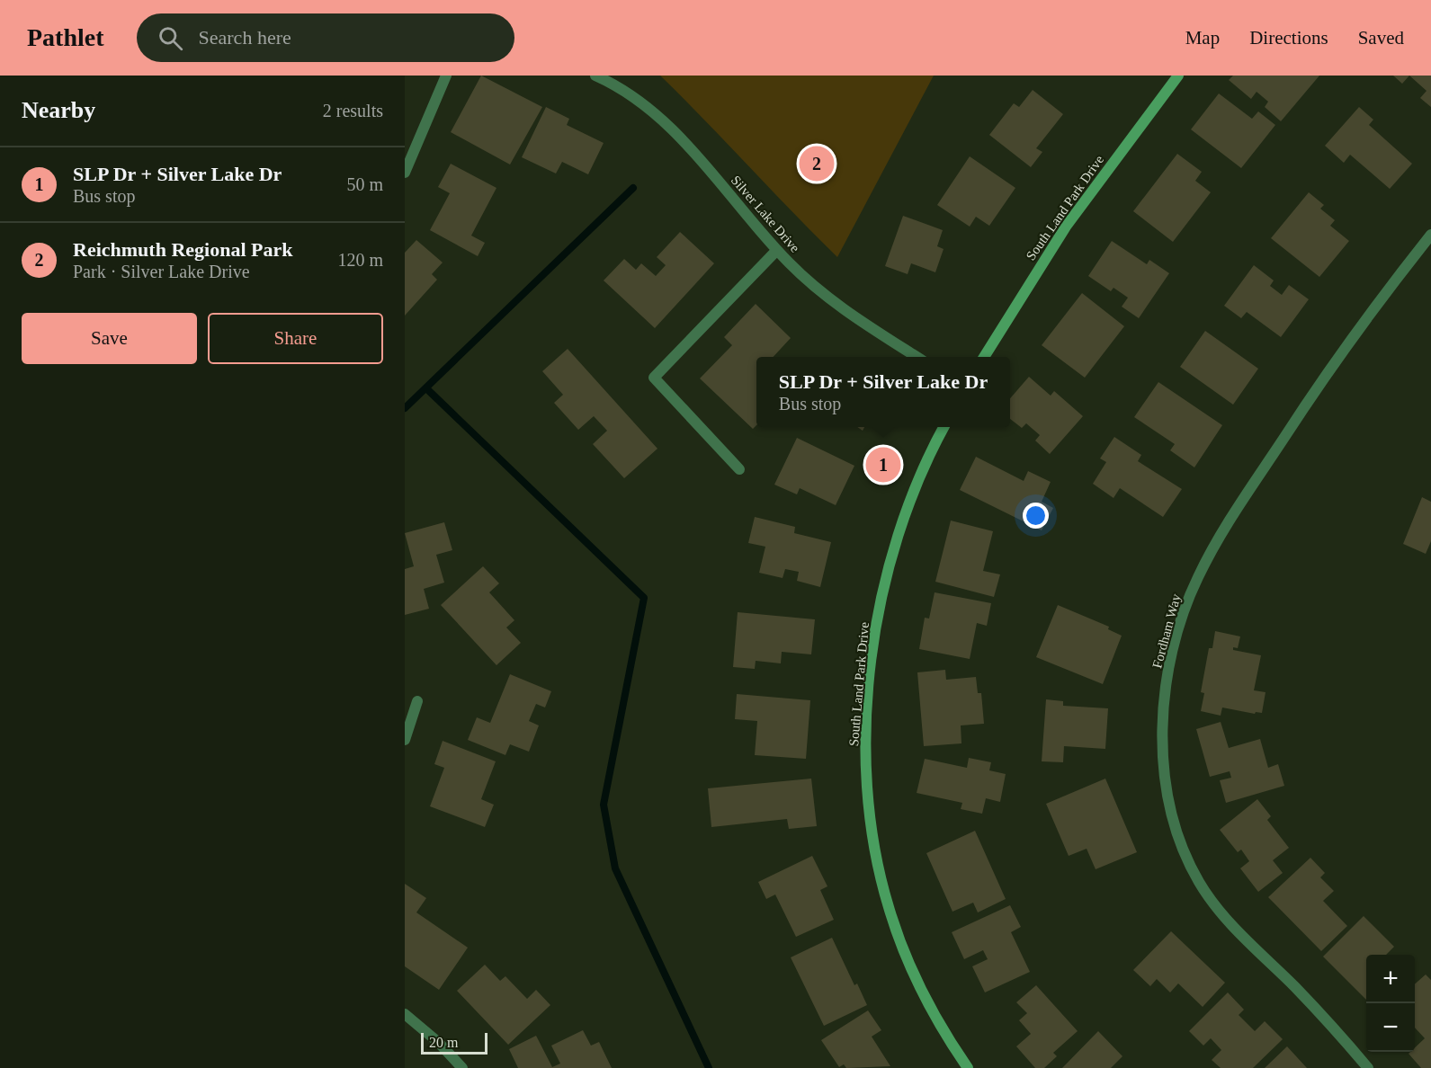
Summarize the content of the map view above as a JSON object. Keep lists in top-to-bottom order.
{
  "streets": {
    "street": ["South Land Park Drive", "Silver Lake Drive", "Fordham Way"]
  },
  "scale_bar": "20 m",
  "page": {
    "header": "Pathlet",
    "search": "Search here",
    "nav": ["Map", "Directions", "Saved"],
    "heading": ["Nearby", "2 results"],
    "pins": ["2", "1"],
    "list": [
      {
        "mark": "1",
        "name": "SLP Dr + Silver Lake Dr",
        "note": "Bus stop",
        "value": "50 m"
      },
      {
        "mark": "2",
        "name": "Reichmuth Regional Park",
        "note": "Park · Silver Lake Drive",
        "value": "120 m"
      }
    ],
    "buttons": ["Save", "Share"],
    "popup": ["SLP Dr + Silver Lake Dr", "Bus stop"],
    "map_buttons": ["+", "−"],
    "scale": "20 m"
  }
}
